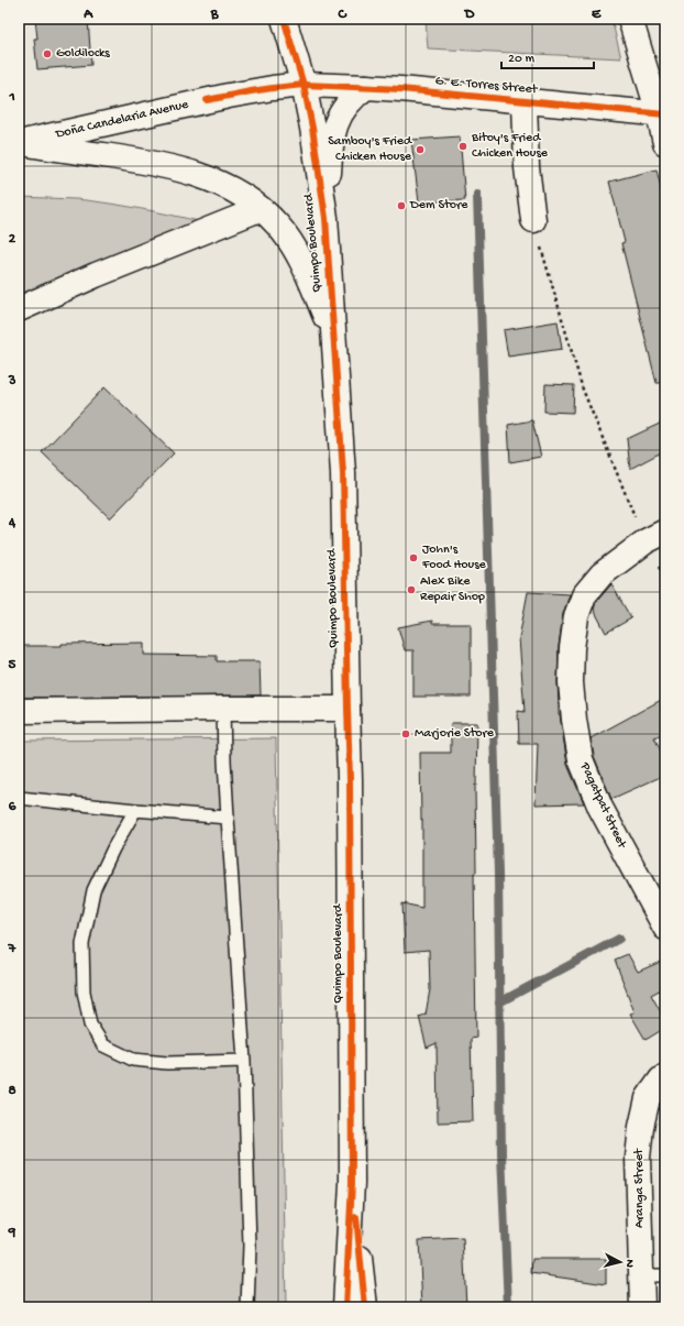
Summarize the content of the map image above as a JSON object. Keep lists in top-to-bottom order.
{
  "streets": {
    "main road": [
      "G. E. Torres Street",
      "Doña Candelaria Avenue",
      "Quimpo Boulevard",
      "Pagatpat Street",
      "Aranga Street"
    ]
  },
  "crossings": [
    ["G. E. Torres Street", "Doña Candelaria Avenue"],
    ["G. E. Torres Street", "Quimpo Boulevard"],
    ["Doña Candelaria Avenue", "Quimpo Boulevard"]
  ],
  "places": [
    "Goldilocks",
    "Bitoy's Fried Chicken House",
    "Samboy's Fried Chicken House",
    "Dem Store",
    "John's Food House",
    "Alex Bike Repair Shop",
    "Marjorie Store"
  ],
  "scale_bar": "20 m",
  "north": "right",
  "grid": {
    "columns": [
      "A",
      "B",
      "C",
      "D",
      "E"
    ],
    "rows": [
      "1",
      "2",
      "3",
      "4",
      "5",
      "6",
      "7",
      "8",
      "9"
    ]
  }
}
